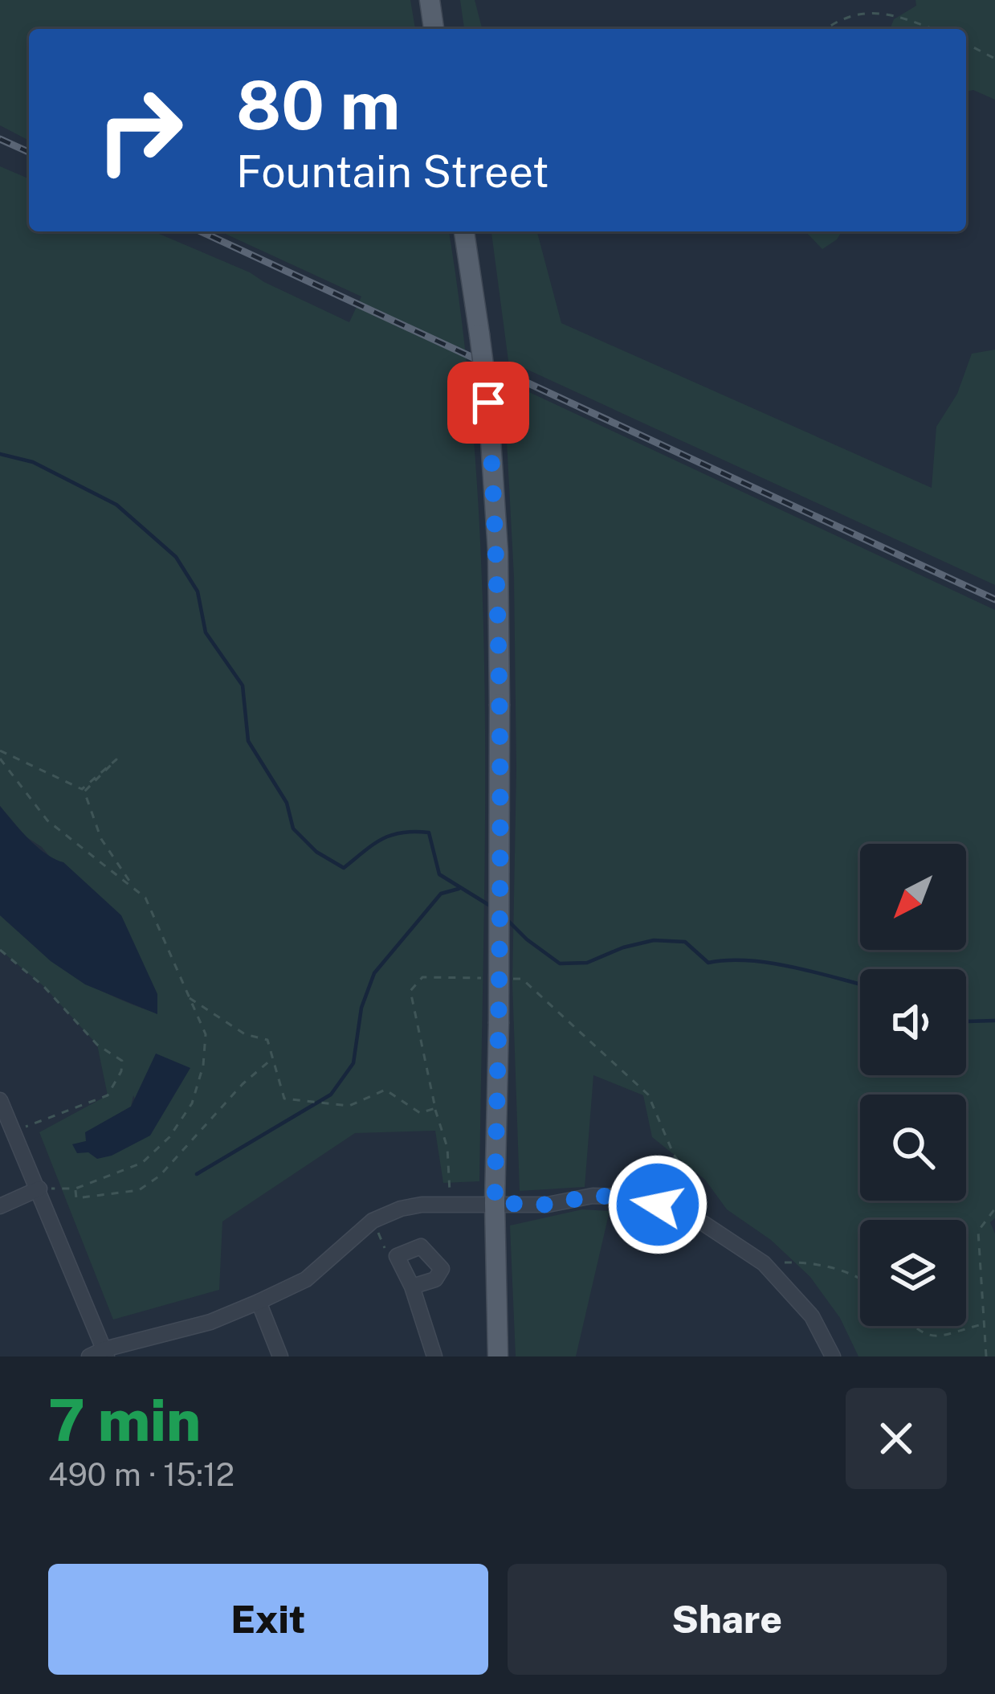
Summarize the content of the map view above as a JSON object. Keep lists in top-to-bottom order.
{
  "north": "bottom left",
  "page": {
    "turn": ["80 m", "Fountain Street"],
    "heading": ["7 min", "490 m · 15:12"],
    "buttons": ["Exit", "Share"]
  }
}
